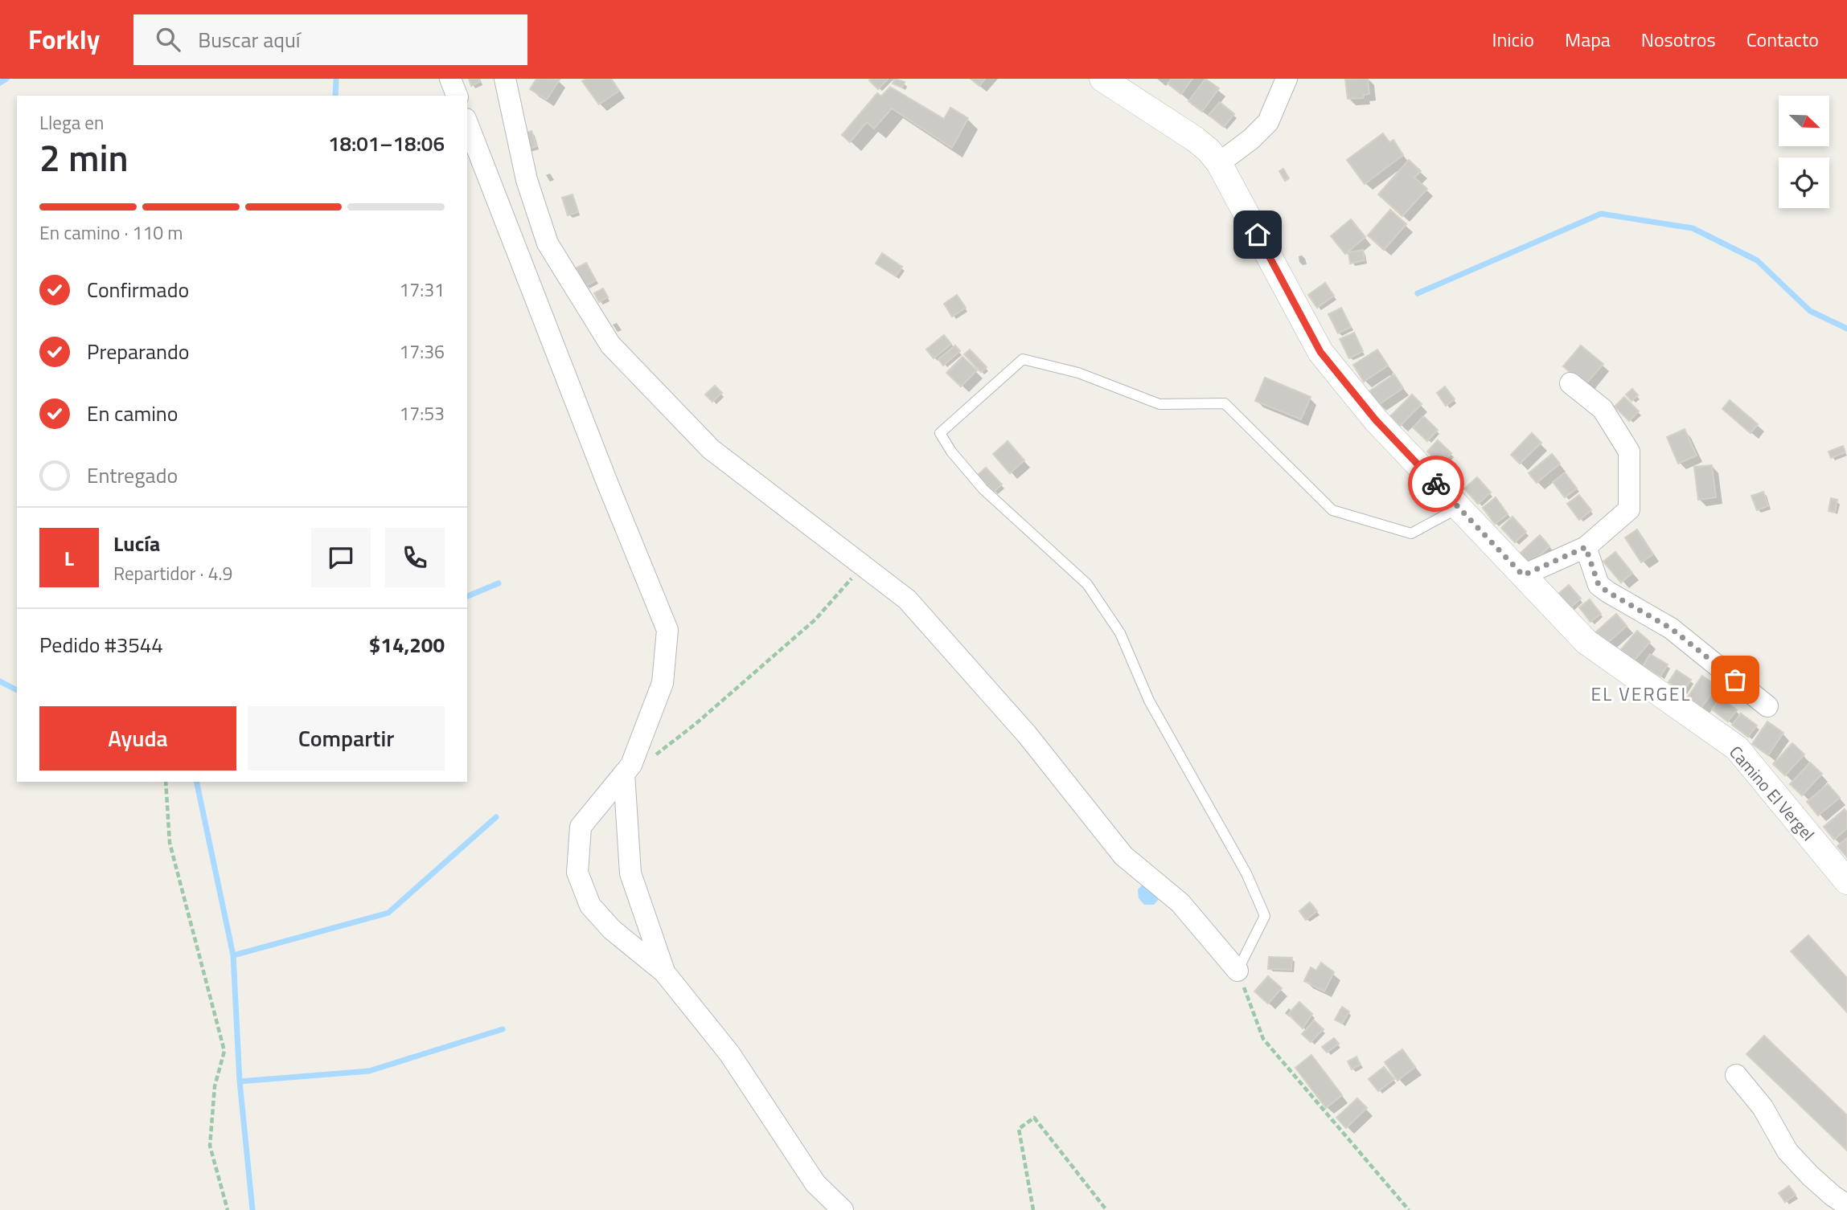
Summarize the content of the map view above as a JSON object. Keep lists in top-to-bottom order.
{
  "streets": {
    "street": ["Camino El Vergel"]
  },
  "districts": ["EL VERGEL"],
  "north": "bottom right",
  "page": {
    "header": "Forkly",
    "search": "Buscar aquí",
    "nav": [
      "Inicio",
      "Mapa",
      "Nosotros",
      "Contacto"
    ],
    "heading": ["2 min", "Llega en", "18:01–18:06"],
    "panel": [
      "Lucía",
      "Repartidor · 4.9",
      "Pedido #3544",
      "$14,200"
    ],
    "bar": "En camino · 110 m",
    "list": [
      ["Confirmado", "17:31"],
      ["Preparando", "17:36"],
      ["En camino", "17:53"],
      "Entregado"
    ],
    "round": "L",
    "buttons": ["Ayuda", "Compartir"]
  }
}
